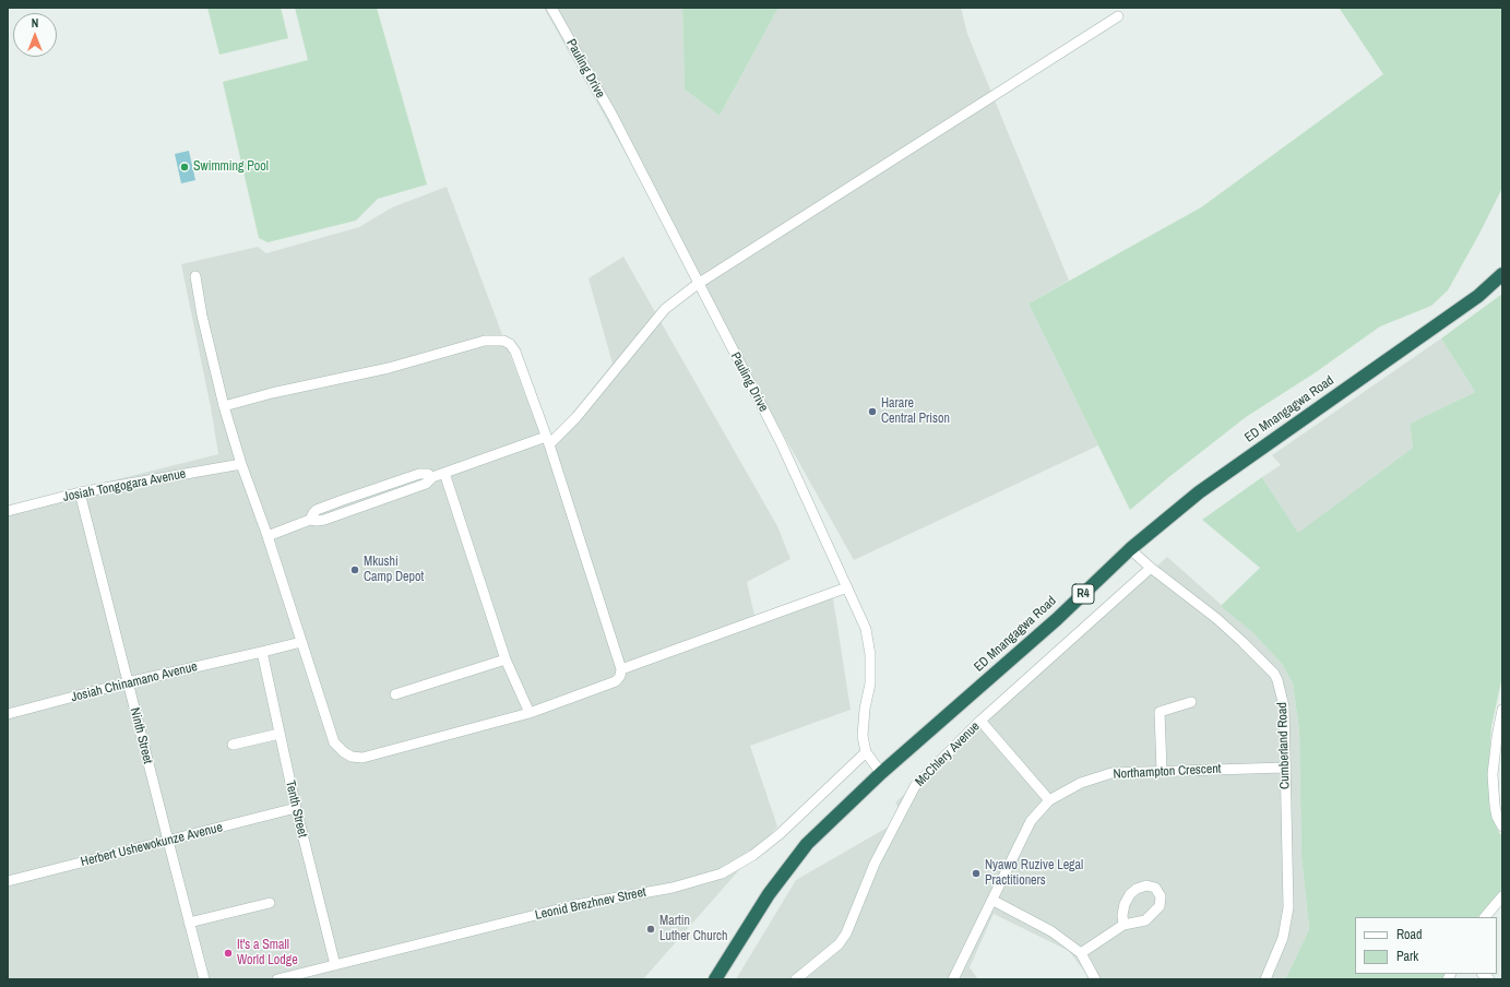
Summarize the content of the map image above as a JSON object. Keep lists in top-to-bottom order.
{
  "streets": {
    "highway": ["ED Mnangagwa Road", "R4"],
    "street": [
      "Pauling Drive",
      "Josiah Tongogara Avenue",
      "Josiah Chinamano Avenue",
      "Ninth Street",
      "Cumberland Road",
      "McChlery Avenue",
      "Northampton Crescent",
      "Tenth Street",
      "Herbert Ushewokunze Avenue",
      "Leonid Brezhnev Street"
    ]
  },
  "crossings": [
    ["Pauling Drive", "ED Mnangagwa Road"],
    ["Pauling Drive", "Leonid Brezhnev Street"],
    ["ED Mnangagwa Road", "Cumberland Road"],
    ["Josiah Tongogara Avenue", "Ninth Street"],
    ["Josiah Chinamano Avenue", "Ninth Street"],
    ["Josiah Chinamano Avenue", "Tenth Street"],
    ["Ninth Street", "Herbert Ushewokunze Avenue"],
    ["Cumberland Road", "McChlery Avenue"],
    ["Cumberland Road", "Northampton Crescent"],
    ["Tenth Street", "Herbert Ushewokunze Avenue"],
    ["Tenth Street", "Leonid Brezhnev Street"]
  ],
  "places": [
    "Swimming Pool",
    "Harare Central Prison",
    "Mkushi Camp Depot",
    "Nyawo Ruzive Legal Practitioners",
    "Martin Luther Church",
    "It's a Small World Lodge"
  ],
  "legend": ["Road", "Park"],
  "north": "top"
}
